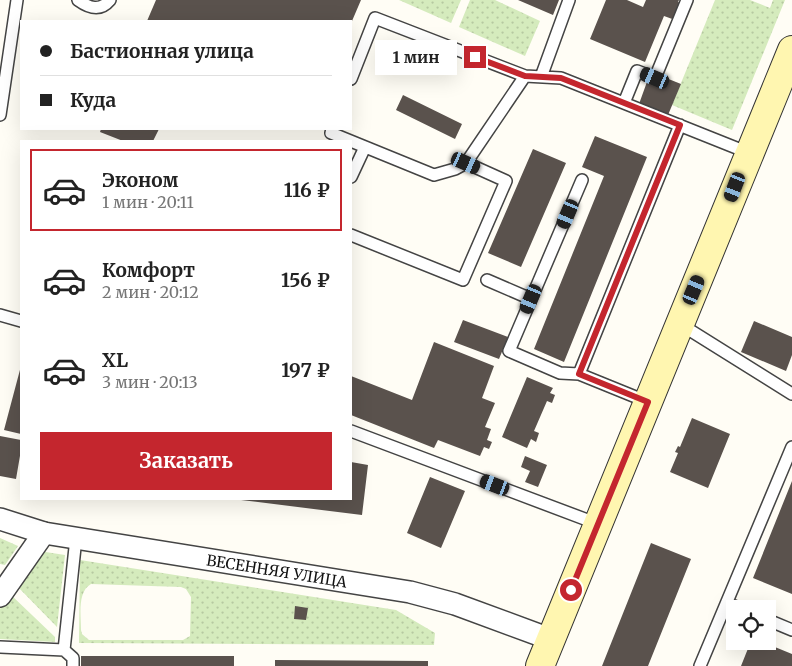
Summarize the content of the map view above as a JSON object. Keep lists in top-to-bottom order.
{
  "streets": {
    "street": ["ВЕСЕННЯЯ УЛИЦА"]
  },
  "page": {
    "banner": ["Бастионная улица", "Куда"],
    "bubble": "1 мин",
    "list": [
      {
        "name": "Эконом",
        "note": "1 мин · 20:11",
        "value": "116 ₽"
      },
      {
        "name": "Комфорт",
        "note": "2 мин · 20:12",
        "value": "156 ₽"
      },
      {
        "name": "XL",
        "note": "3 мин · 20:13",
        "value": "197 ₽"
      }
    ],
    "buttons": "Заказать"
  }
}
